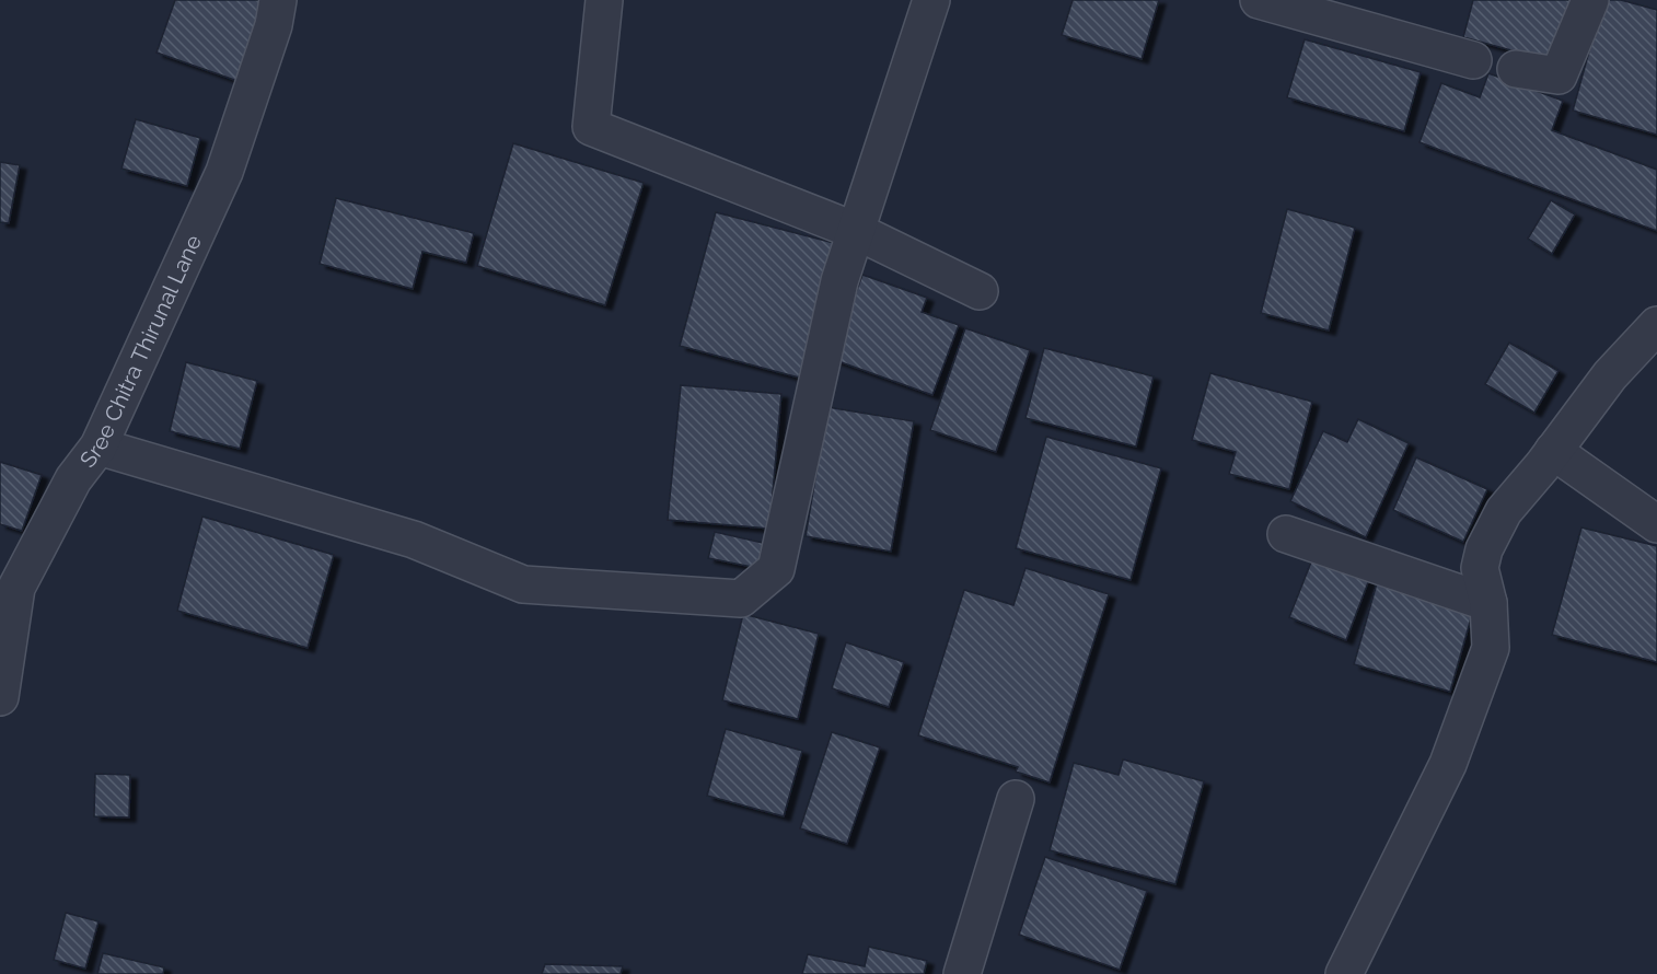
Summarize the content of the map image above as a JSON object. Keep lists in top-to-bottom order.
{
  "streets": {
    "street": ["Sree Chitra Thirunal Lane"]
  }
}
